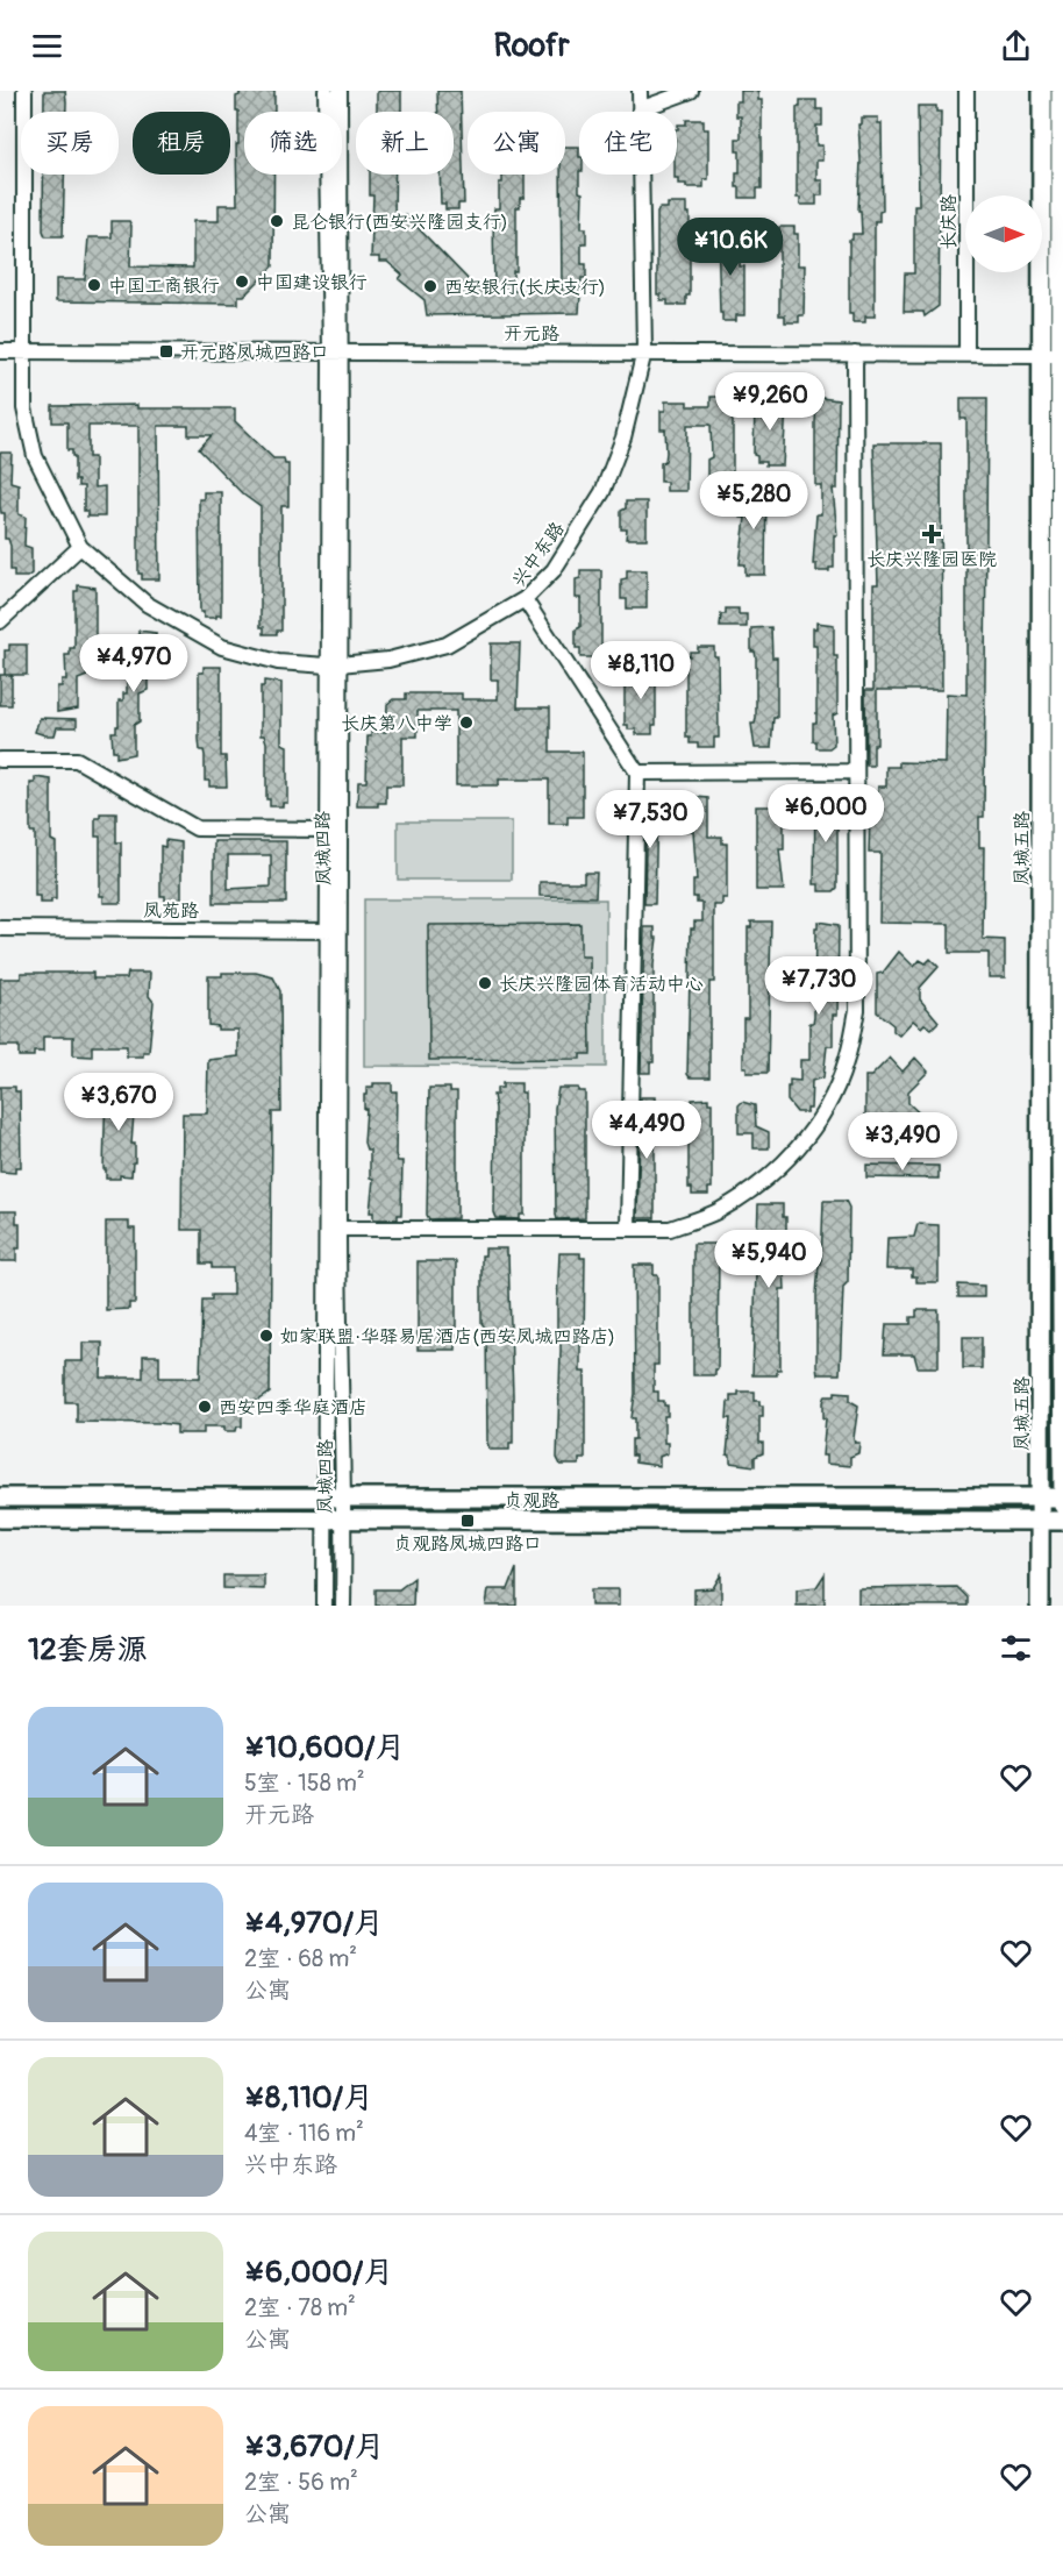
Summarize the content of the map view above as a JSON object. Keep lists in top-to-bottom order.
{
  "streets": {
    "main road": ["凤城五路", "贞观路"],
    "street": [
      "长庆路",
      "开元路",
      "兴中东路",
      "凤城四路",
      "凤苑路"
    ]
  },
  "crossings": [
    ["长庆路", "开元路"],
    ["开元路", "兴中东路"],
    ["开元路", "凤城四路"],
    ["开元路", "凤城五路"],
    ["凤城四路", "凤苑路"],
    ["凤城四路", "贞观路"],
    ["凤城五路", "贞观路"]
  ],
  "places": {
    "other": [
      "昆仑银行(西安兴隆园支行)",
      "中国建设银行",
      "中国工商银行",
      "西安银行(长庆支行)",
      "长庆第八中学",
      "长庆兴隆园体育活动中心",
      "如家联盟·华驿易居酒店(西安凤城四路店)",
      "西安四季华庭酒店"
    ],
    "transit": ["开元路凤城四路口", "贞观路凤城四路口"],
    "health": ["长庆兴隆园医院"]
  },
  "north": "right",
  "page": {
    "header": "Roofr",
    "chip": [
      "买房",
      "租房",
      "筛选",
      "新上",
      "公寓",
      "住宅"
    ],
    "price": [
      "¥10.6K",
      "¥9,260",
      "¥5,280",
      "¥4,970",
      "¥8,110",
      "¥6,000",
      "¥7,530",
      "¥7,730",
      "¥3,670",
      "¥4,490",
      "¥3,490",
      "¥5,940"
    ],
    "heading": "12套房源",
    "list": [
      {
        "name": "¥10,600/月",
        "note": "5室 · 158 m² · 开元路"
      },
      {
        "name": "¥4,970/月",
        "note": "2室 · 68 m² · 公寓"
      },
      {
        "name": "¥8,110/月",
        "note": "4室 · 116 m² · 兴中东路"
      },
      {
        "name": "¥6,000/月",
        "note": "2室 · 78 m² · 公寓"
      },
      {
        "name": "¥3,670/月",
        "note": "2室 · 56 m² · 公寓"
      }
    ]
  }
}
